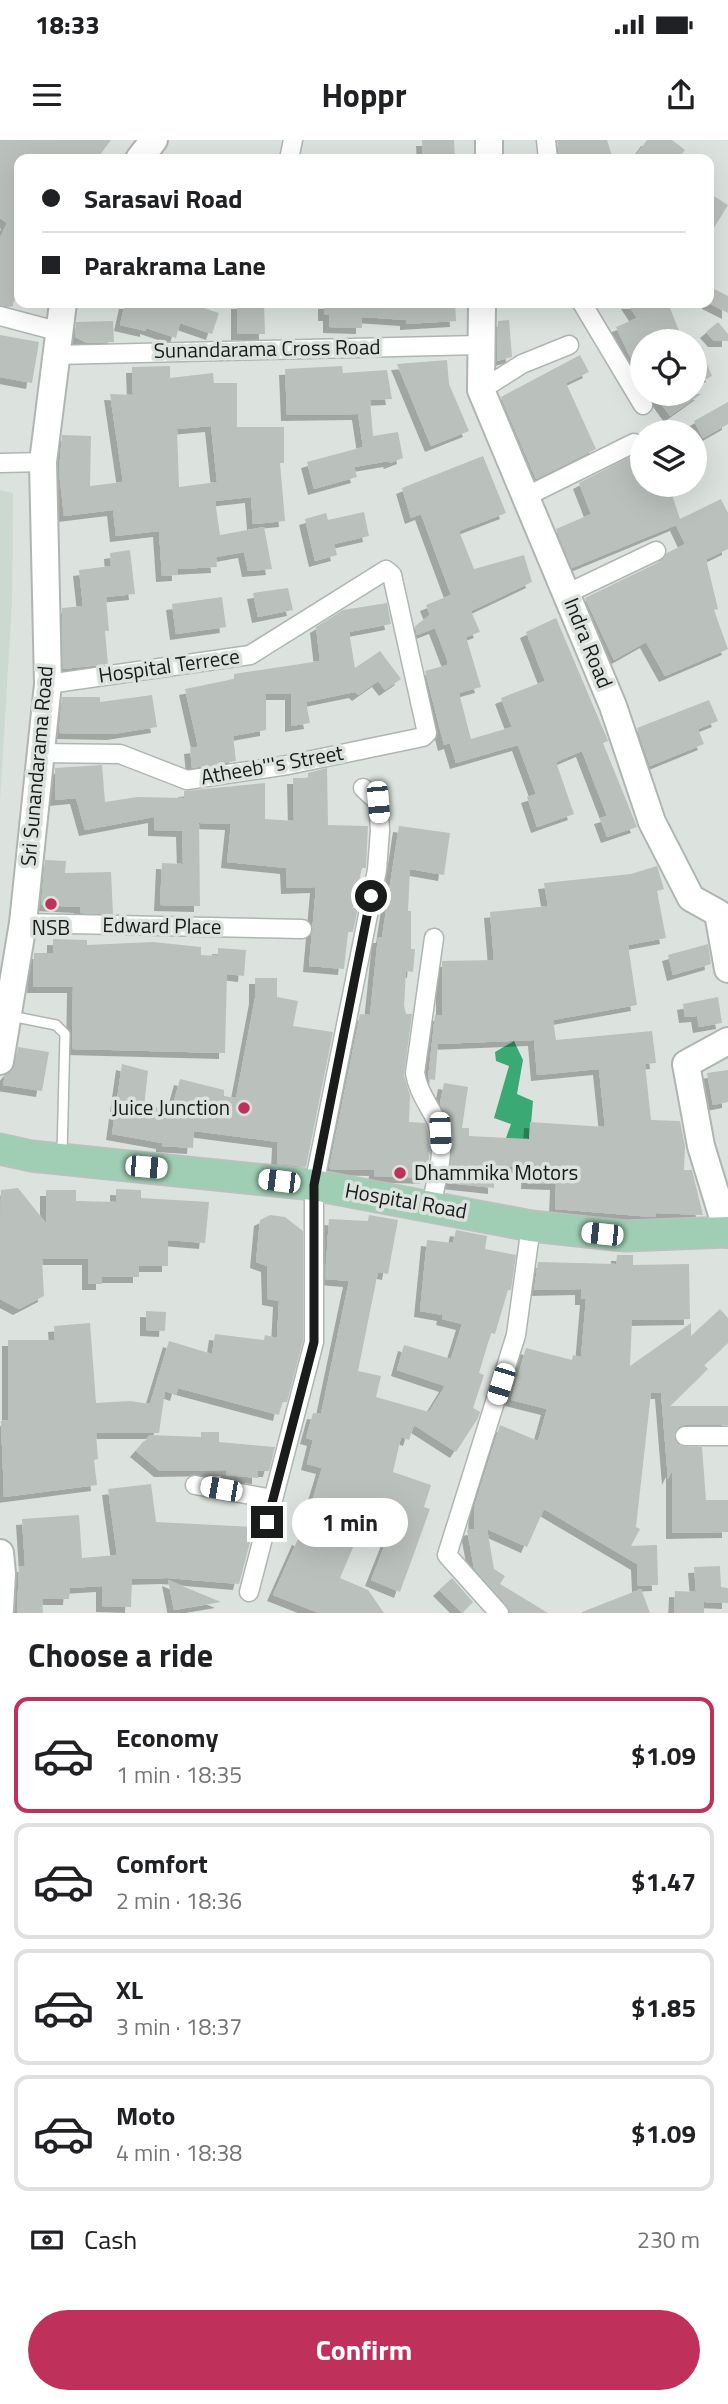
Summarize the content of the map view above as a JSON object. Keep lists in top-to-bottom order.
{
  "streets": {
    "main road": ["Hospital Road"],
    "street": [
      "Sunandarama Cross Road",
      "Indra Road",
      "Hospital Terrece",
      "Atheeb'''s Street",
      "Sri Sunandarama Road",
      "Edward Place"
    ]
  },
  "crossings": [
    ["Sunandarama Cross Road", "Indra Road"],
    ["Sunandarama Cross Road", "Sri Sunandarama Road"],
    ["Hospital Terrece", "Atheeb'''s Street"],
    ["Hospital Terrece", "Sri Sunandarama Road"],
    ["Atheeb'''s Street", "Sri Sunandarama Road"],
    ["Sri Sunandarama Road", "Edward Place"]
  ],
  "places": ["NSB", "Juice Junction", "Dhammika Motors"],
  "page": {
    "status": "18:33",
    "header": "Hoppr",
    "banner": ["Sarasavi Road", "Parakrama Lane"],
    "bubble": "1 min",
    "heading": "Choose a ride",
    "list": [
      {
        "name": "Economy",
        "note": "1 min · 18:35",
        "value": "$1.09"
      },
      {
        "name": "Comfort",
        "note": "2 min · 18:36",
        "value": "$1.47"
      },
      {
        "name": "XL",
        "note": "3 min · 18:37",
        "value": "$1.85"
      },
      {
        "name": "Moto",
        "note": "4 min · 18:38",
        "value": "$1.09"
      }
    ],
    "pay": ["Cash", "230 m"],
    "buttons": "Confirm"
  }
}
